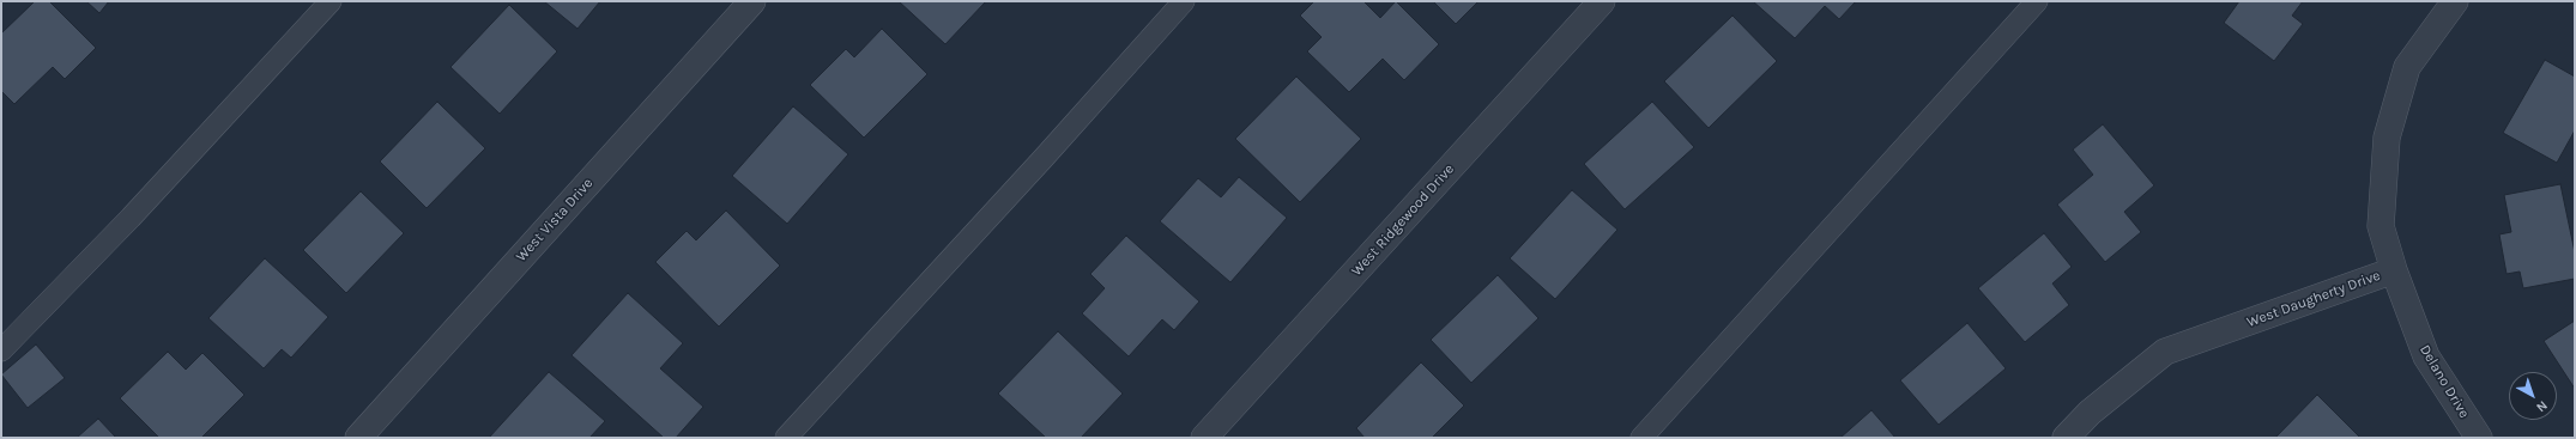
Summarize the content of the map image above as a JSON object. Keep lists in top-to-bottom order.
{
  "streets": {
    "street": [
      "West Vista Drive",
      "West Ridgewood Drive",
      "West Daugherty Drive",
      "Delano Drive"
    ]
  },
  "crossings": [
    ["West Daugherty Drive", "Delano Drive"]
  ],
  "north": "bottom right"
}
